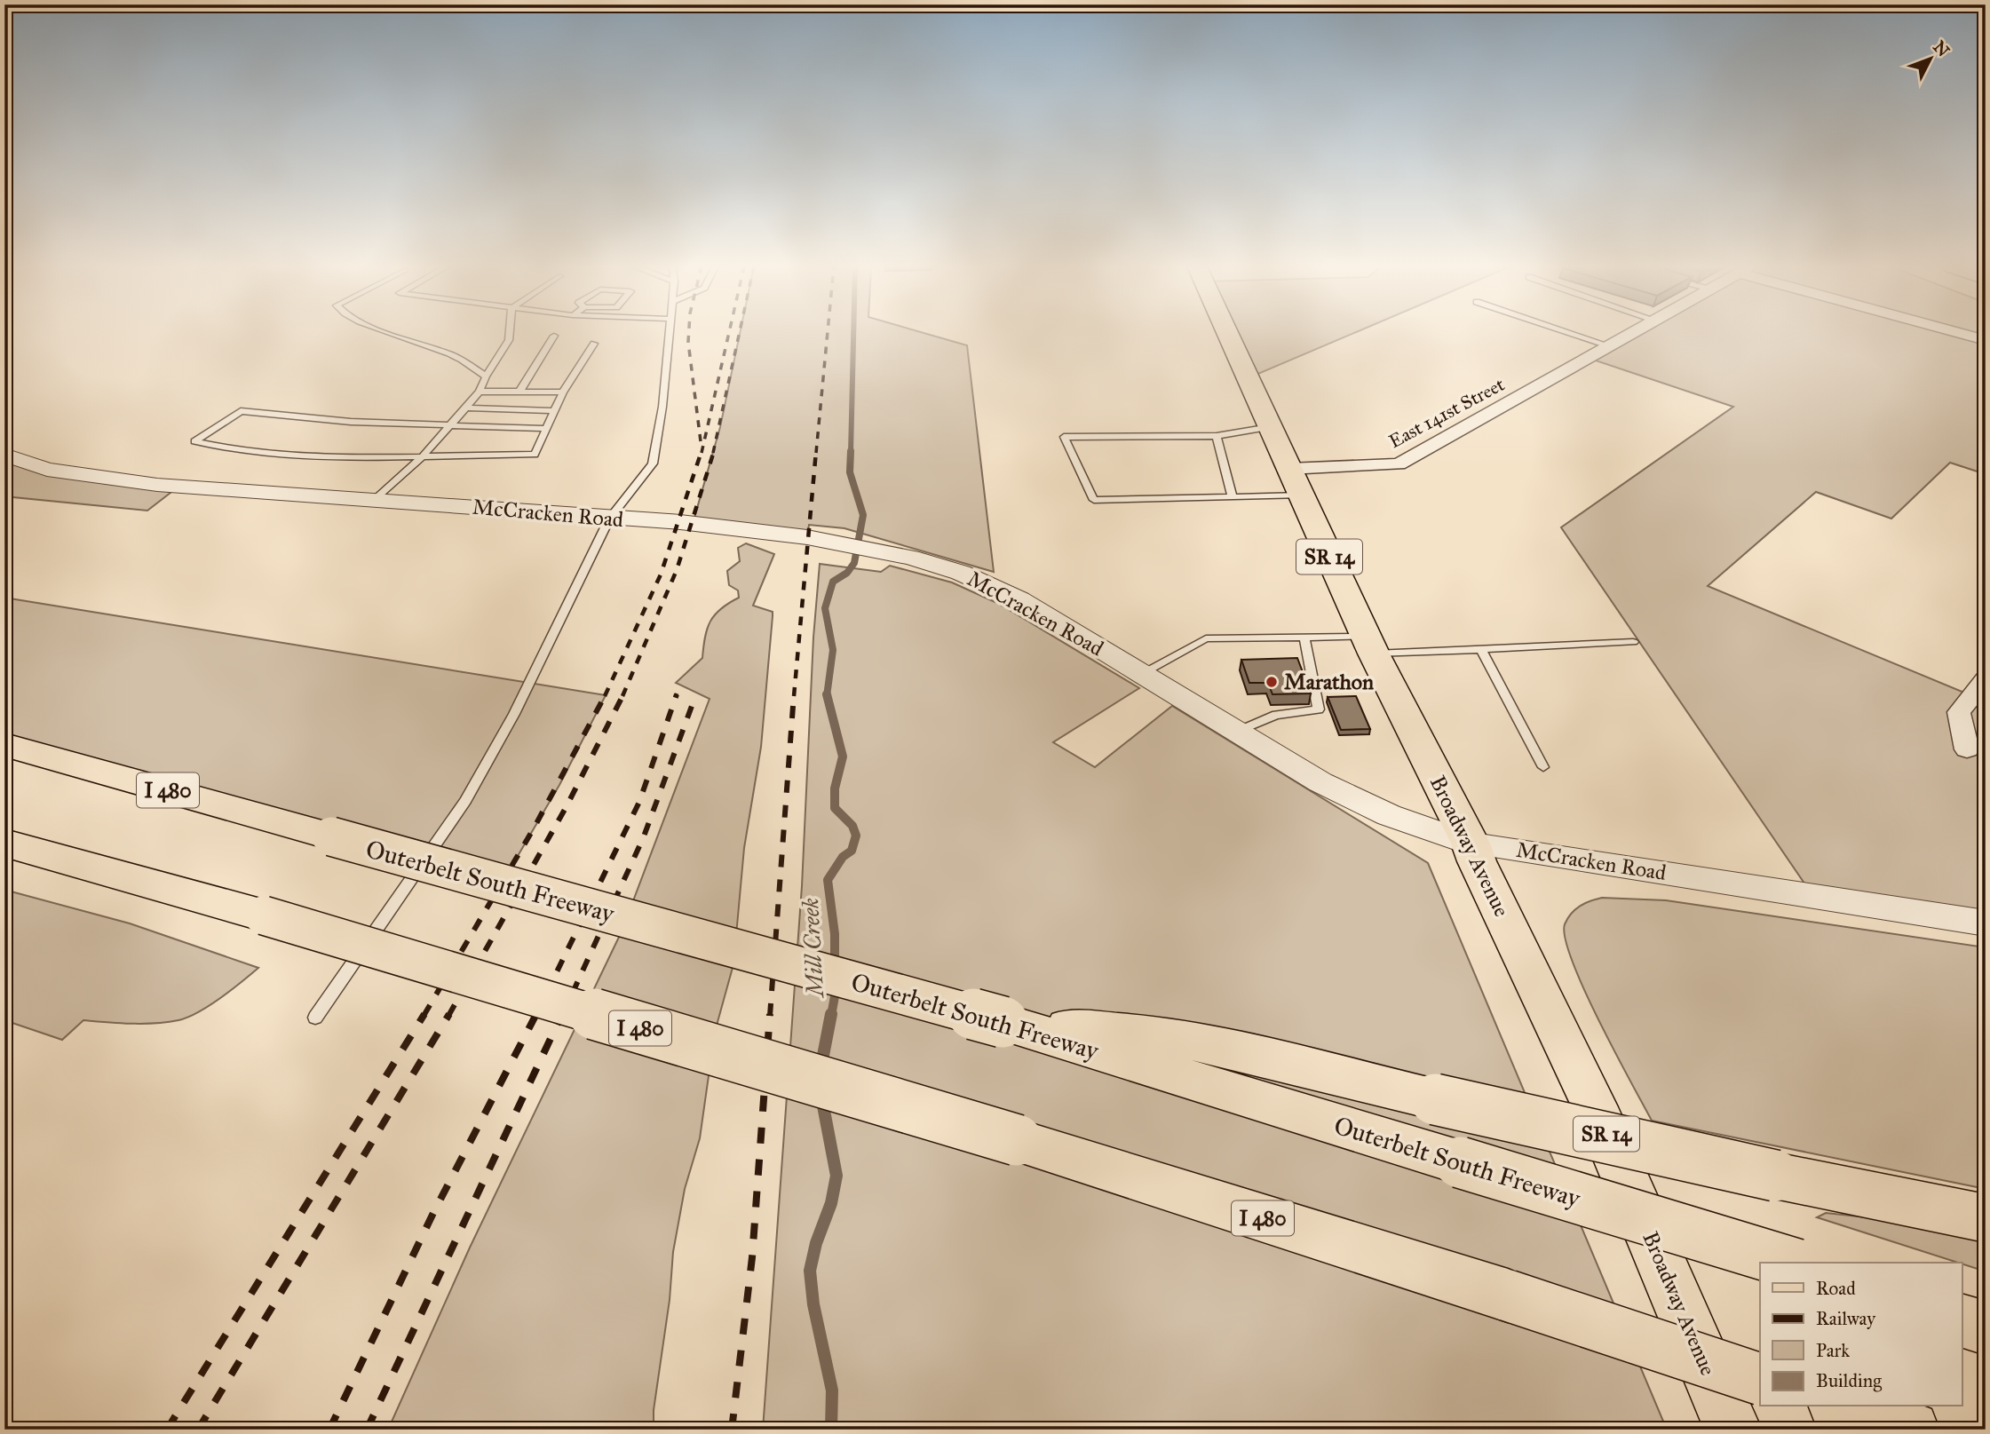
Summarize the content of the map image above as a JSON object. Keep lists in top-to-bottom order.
{
  "streets": {
    "main road": [
      "SR 14",
      "I 480",
      "Broadway Avenue",
      "Outerbelt South Freeway"
    ],
    "street": ["East 141st Street", "McCracken Road"]
  },
  "crossings": [
    ["East 141st Street", "Broadway Avenue"],
    ["McCracken Road", "Broadway Avenue"]
  ],
  "water": ["Mill Creek"],
  "places": ["Marathon"],
  "legend": [
    "Road",
    "Railway",
    "Park",
    "Building"
  ],
  "north": "top right"
}
